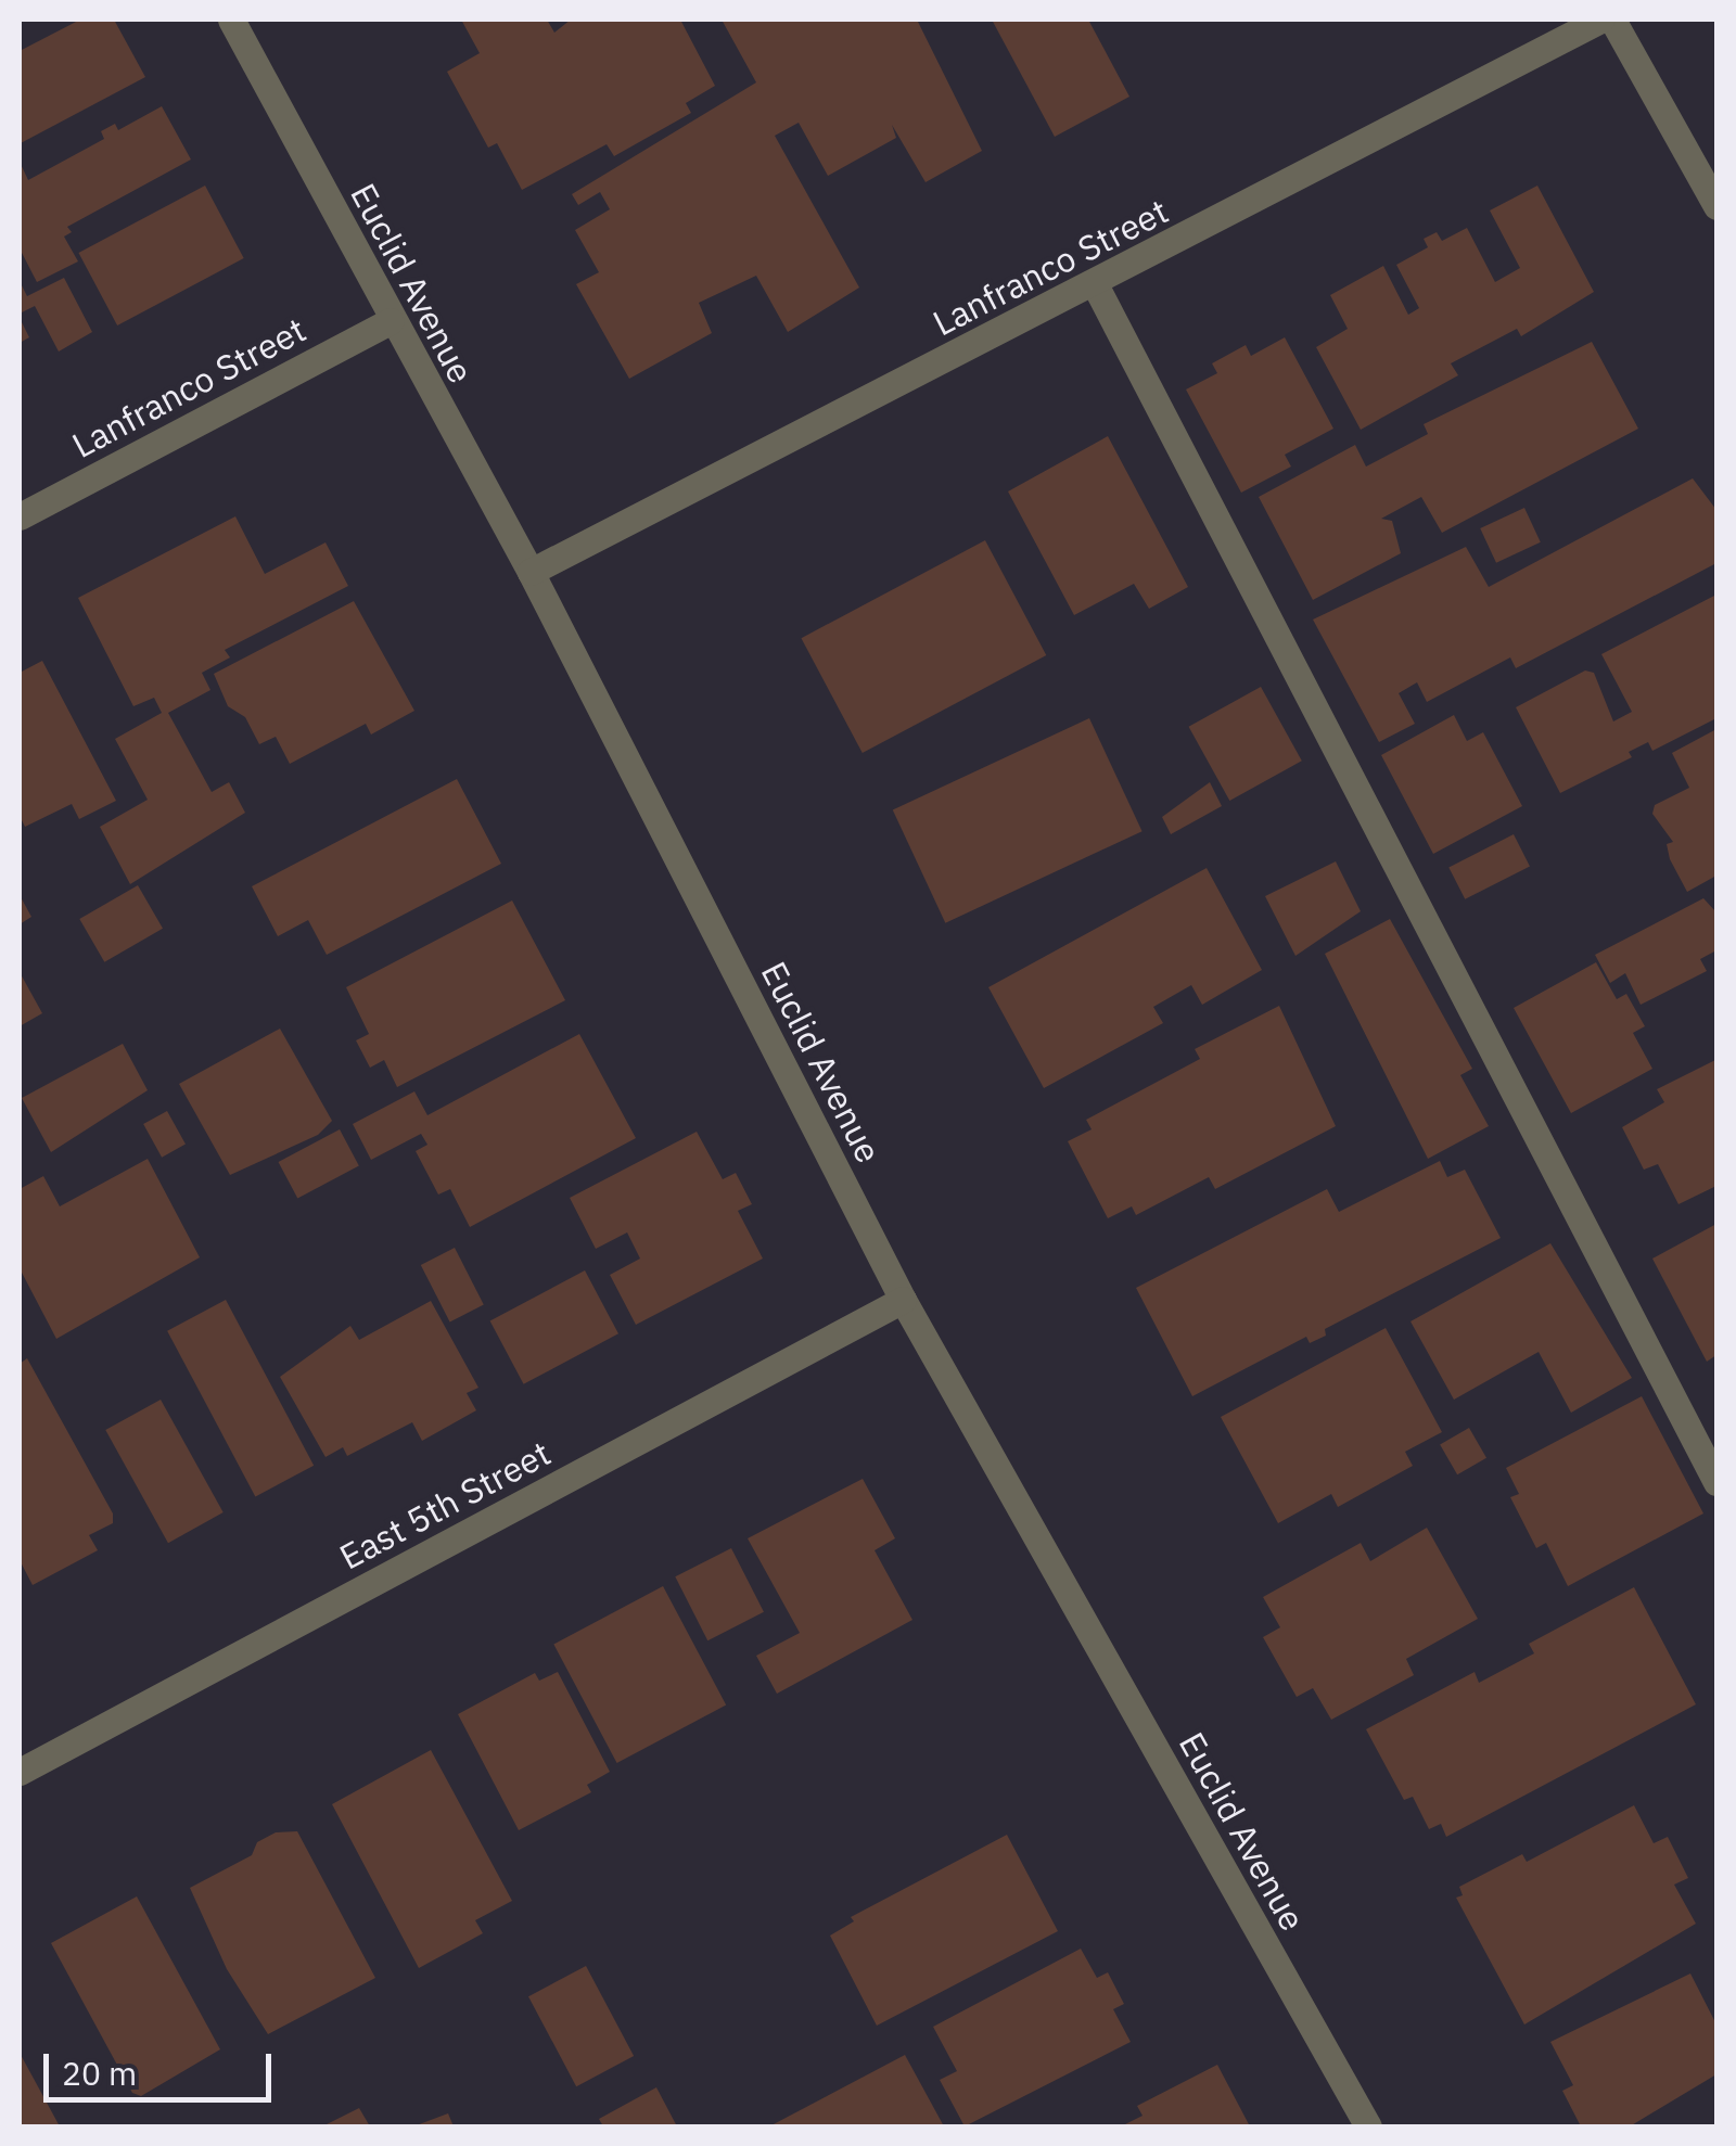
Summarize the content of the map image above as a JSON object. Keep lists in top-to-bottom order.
{
  "streets": {
    "street": ["Lanfranco Street", "Euclid Avenue", "East 5th Street"]
  },
  "crossings": [
    ["Lanfranco Street", "Euclid Avenue"],
    ["Euclid Avenue", "East 5th Street"]
  ],
  "scale_bar": "20 m"
}
